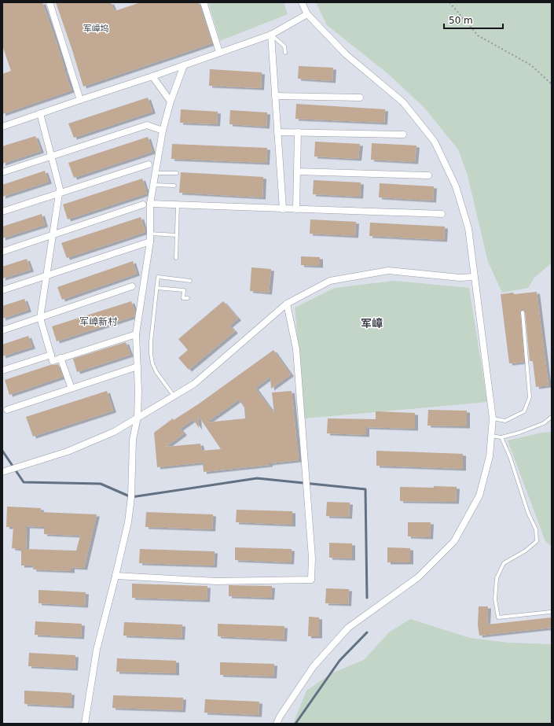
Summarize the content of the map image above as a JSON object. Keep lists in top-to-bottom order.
{
  "districts": ["军嶂坞", "军嶂新村", "军嶂"],
  "scale_bar": "50 m"
}
